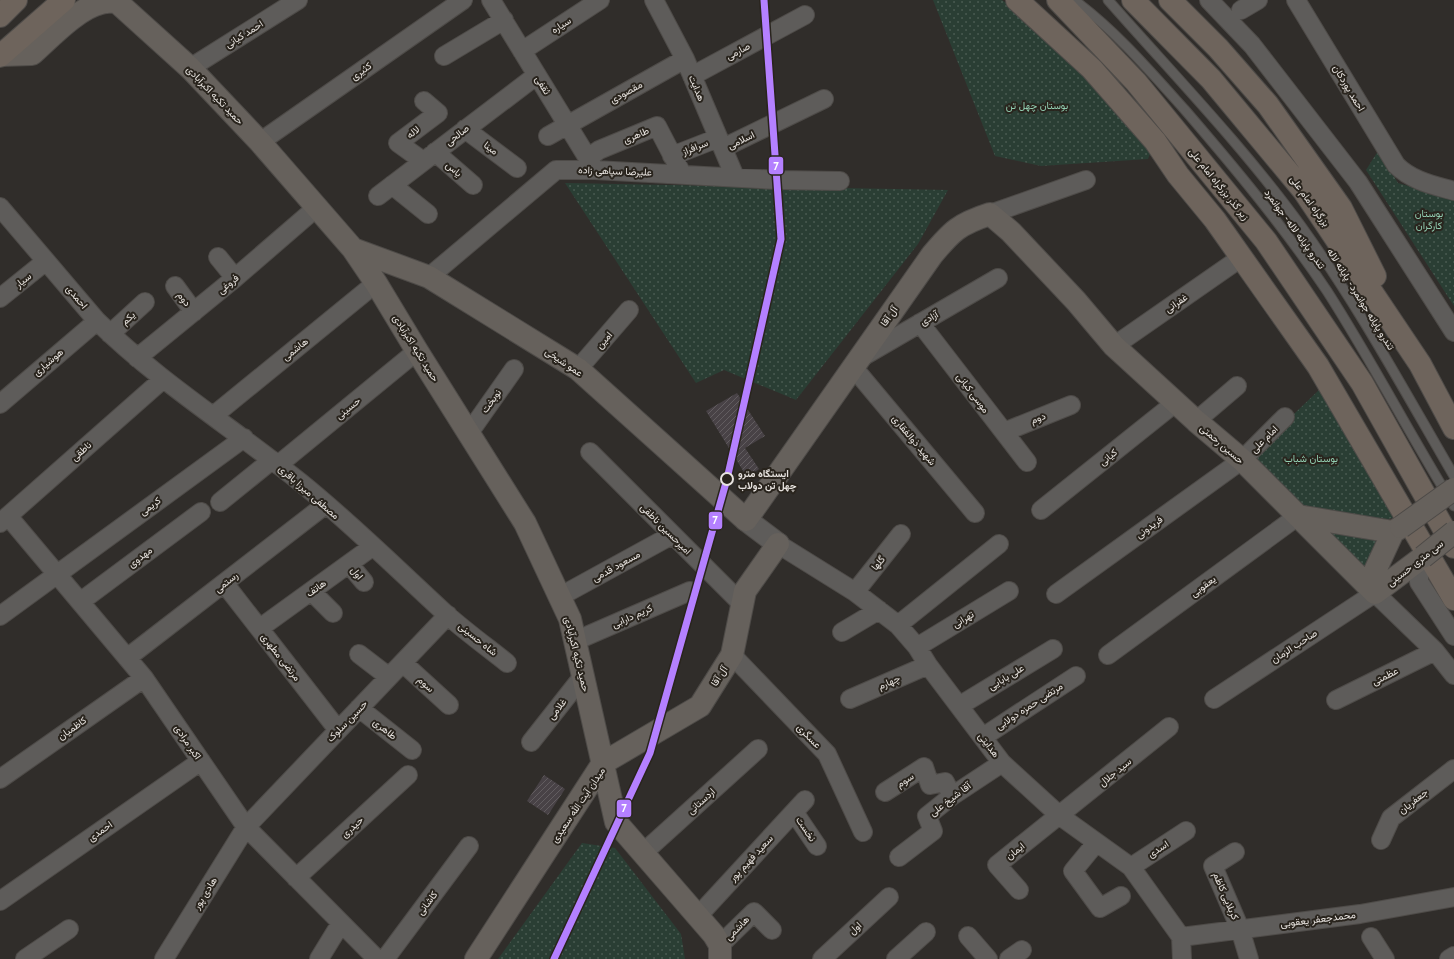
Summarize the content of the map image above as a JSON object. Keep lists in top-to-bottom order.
{
  "streets": {
    "highway": ["زیر گذر بزرگراه امام علی", "بزرگراه امام علی"],
    "main road": [
      "حمید تکیه اکبرآبادی",
      "آل آقا",
      "عمو شیخی",
      "حسین رحمتی",
      "سی متری حسینی",
      "میدان آیت الله سعیدی"
    ],
    "street": [
      "سیاره",
      "احمد کیانی",
      "صارمی",
      "کثیری",
      "ثقفی",
      "هدایت",
      "احمد پوردکان",
      "مقصودی",
      "لاله",
      "صالحی",
      "طاهری",
      "اسلامی",
      "سرافراز",
      "مینا",
      "یاس",
      "علیرضا سپاهی زاده",
      "سیار",
      "فروغی",
      "احمدی",
      "دوم",
      "غفرانی",
      "یکم",
      "آزادی",
      "امین",
      "هاشمی",
      "هوشیاری",
      "موسی کیانی",
      "نوبخت",
      "حسینی",
      "امام علی",
      "شهید ذوالفقاری",
      "ناطقی",
      "کیانی",
      "مصطفی میرزا باقری",
      "کریمی",
      "فریدونی",
      "امیرحسین ناطقی",
      "مهدوی",
      "گلها",
      "مسعود قدمی",
      "اول",
      "رستمی",
      "یعقوبی",
      "هاتف",
      "کریم دارابی",
      "تهرانی",
      "شاه حسینی",
      "صاحب الزمان",
      "مرتضی مطهری",
      "عظمتی",
      "علی بابایی",
      "چهارم",
      "سوم",
      "مرتضی حمزه دولابی",
      "غلامی",
      "حسین سلوک",
      "کاظمیان",
      "عسگری",
      "اکبر مرادی",
      "هدایتی",
      "سید جلال",
      "آقا شیخ علی",
      "اردستانی",
      "جعفریان",
      "حیدری",
      "نخست",
      "اسدی",
      "ایمان",
      "سعید فهیم پور",
      "هادی پور",
      "کربلایی کاظم",
      "کاشانی",
      "محمدجعفر یعقوبی"
    ],
    "lane": ["تندرو پایانه لاله - جوانمرد", "تندرو پایانه جوانمرد - پایانه لاله"]
  },
  "crossings": [
    ["سیاره", "ثقفی"],
    ["احمد کیانی", "حمید تکیه اکبرآبادی"],
    ["صارمی", "هدایت"],
    ["کثیری", "حمید تکیه اکبرآبادی"],
    ["ثقفی", "مقصودی"],
    ["ثقفی", "صالحی"],
    ["ثقفی", "طاهری"],
    ["ثقفی", "علیرضا سپاهی زاده"],
    ["هدایت", "مقصودی"],
    ["هدایت", "اسلامی"],
    ["هدایت", "سرافراز"],
    ["هدایت", "علیرضا سپاهی زاده"],
    ["حمید تکیه اکبرآبادی", "فروغی"],
    ["حمید تکیه اکبرآبادی", "آل آقا"],
    ["حمید تکیه اکبرآبادی", "هاشمی"],
    ["حمید تکیه اکبرآبادی", "عمو شیخی"],
    ["حمید تکیه اکبرآبادی", "نوبخت"],
    ["حمید تکیه اکبرآبادی", "حسینی"],
    ["حمید تکیه اکبرآبادی", "مسعود قدمی"],
    ["حمید تکیه اکبرآبادی", "کریم دارابی"],
    ["حمید تکیه اکبرآبادی", "غلامی"],
    ["حمید تکیه اکبرآبادی", "میدان آیت الله سعیدی"],
    ["لاله", "صالحی"],
    ["لاله", "یاس"],
    ["صالحی", "مینا"],
    ["صالحی", "یاس"],
    ["طاهری", "سرافراز"],
    ["طاهری", "علیرضا سپاهی زاده"],
    ["طاهری", "حسین سلوک"],
    ["اسلامی", "سرافراز"],
    ["علیرضا سپاهی زاده", "عمو شیخی"],
    ["سیار", "احمدی"],
    ["فروغی", "احمدی"],
    ["فروغی", "دوم"],
    ["احمدی", "یکم"],
    ["احمدی", "هوشیاری"],
    ["احمدی", "ناطقی"],
    ["احمدی", "مصطفی میرزا باقری"],
    ["احمدی", "اکبر مرادی"],
    ["دوم", "موسی کیانی"],
    ["غفرانی", "حسین رحمتی"],
    ["آل آقا", "آزادی"],
    ["آل آقا", "عمو شیخی"],
    ["آل آقا", "شهید ذوالفقاری"],
    ["آل آقا", "حسین رحمتی"],
    ["آل آقا", "امیرحسین ناطقی"],
    ["آل آقا", "عسگری"],
    ["آل آقا", "هدایتی"],
    ["آل آقا", "میدان آیت الله سعیدی"],
    ["آزادی", "موسی کیانی"],
    ["آزادی", "شهید ذوالفقاری"],
    ["امین", "عمو شیخی"],
    ["هاشمی", "مصطفی میرزا باقری"],
    ["هاشمی", "میدان آیت الله سعیدی"],
    ["حسینی", "مصطفی میرزا باقری"],
    ["امام علی", "حسین رحمتی"],
    ["امام علی", "فریدونی"],
    ["حسین رحمتی", "کیانی"],
    ["حسین رحمتی", "فریدونی"],
    ["حسین رحمتی", "سی متری حسینی"],
    ["حسین رحمتی", "یعقوبی"],
    ["حسین رحمتی", "صاحب الزمان"],
    ["حسین رحمتی", "عظمتی"],
    ["ناطقی", "مصطفی میرزا باقری"],
    ["ناطقی", "اکبر مرادی"],
    ["مصطفی میرزا باقری", "کریمی"],
    ["مصطفی میرزا باقری", "رستمی"],
    ["مصطفی میرزا باقری", "هاتف"],
    ["مصطفی میرزا باقری", "شاه حسینی"],
    ["مصطفی میرزا باقری", "حسین سلوک"],
    ["کریمی", "اکبر مرادی"],
    ["امیرحسین ناطقی", "مسعود قدمی"],
    ["مهدوی", "اکبر مرادی"],
    ["گلها", "هدایتی"],
    ["سی متری حسینی", "صاحب الزمان"],
    ["اول", "هاتف"],
    ["رستمی", "مرتضی مطهری"],
    ["رستمی", "اکبر مرادی"],
    ["هاتف", "مرتضی مطهری"],
    ["تهرانی", "هدایتی"],
    ["شاه حسینی", "حسین سلوک"],
    ["مرتضی مطهری", "حسین سلوک"],
    ["علی بابایی", "هدایتی"],
    ["چهارم", "هدایتی"],
    ["سوم", "حسین سلوک"],
    ["سوم", "آقا شیخ علی"],
    ["مرتضی حمزه دولابی", "هدایتی"],
    ["حسین سلوک", "اکبر مرادی"],
    ["حسین سلوک", "هادی پور"],
    ["کاظمیان", "اکبر مرادی"],
    ["اکبر مرادی", "حیدری"],
    ["اکبر مرادی", "هادی پور"],
    ["هدایتی", "سید جلال"],
    ["هدایتی", "آقا شیخ علی"],
    ["هدایتی", "اسدی"],
    ["هدایتی", "ایمان"],
    ["هدایتی", "محمدجعفر یعقوبی"],
    ["سید جلال", "ایمان"],
    ["اردستانی", "میدان آیت الله سعیدی"],
    ["میدان آیت الله سعیدی", "سعید فهیم پور"],
    ["نخست", "سعید فهیم پور"],
    ["کربلایی کاظم", "محمدجعفر یعقوبی"]
  ],
  "parks": ["بوستان چهل تن", "بوستان کارگران", "بوستان شباب"],
  "places": ["ایستگاه مترو چهل تن دولاب"],
  "lines": ["transit line 7"]
}
